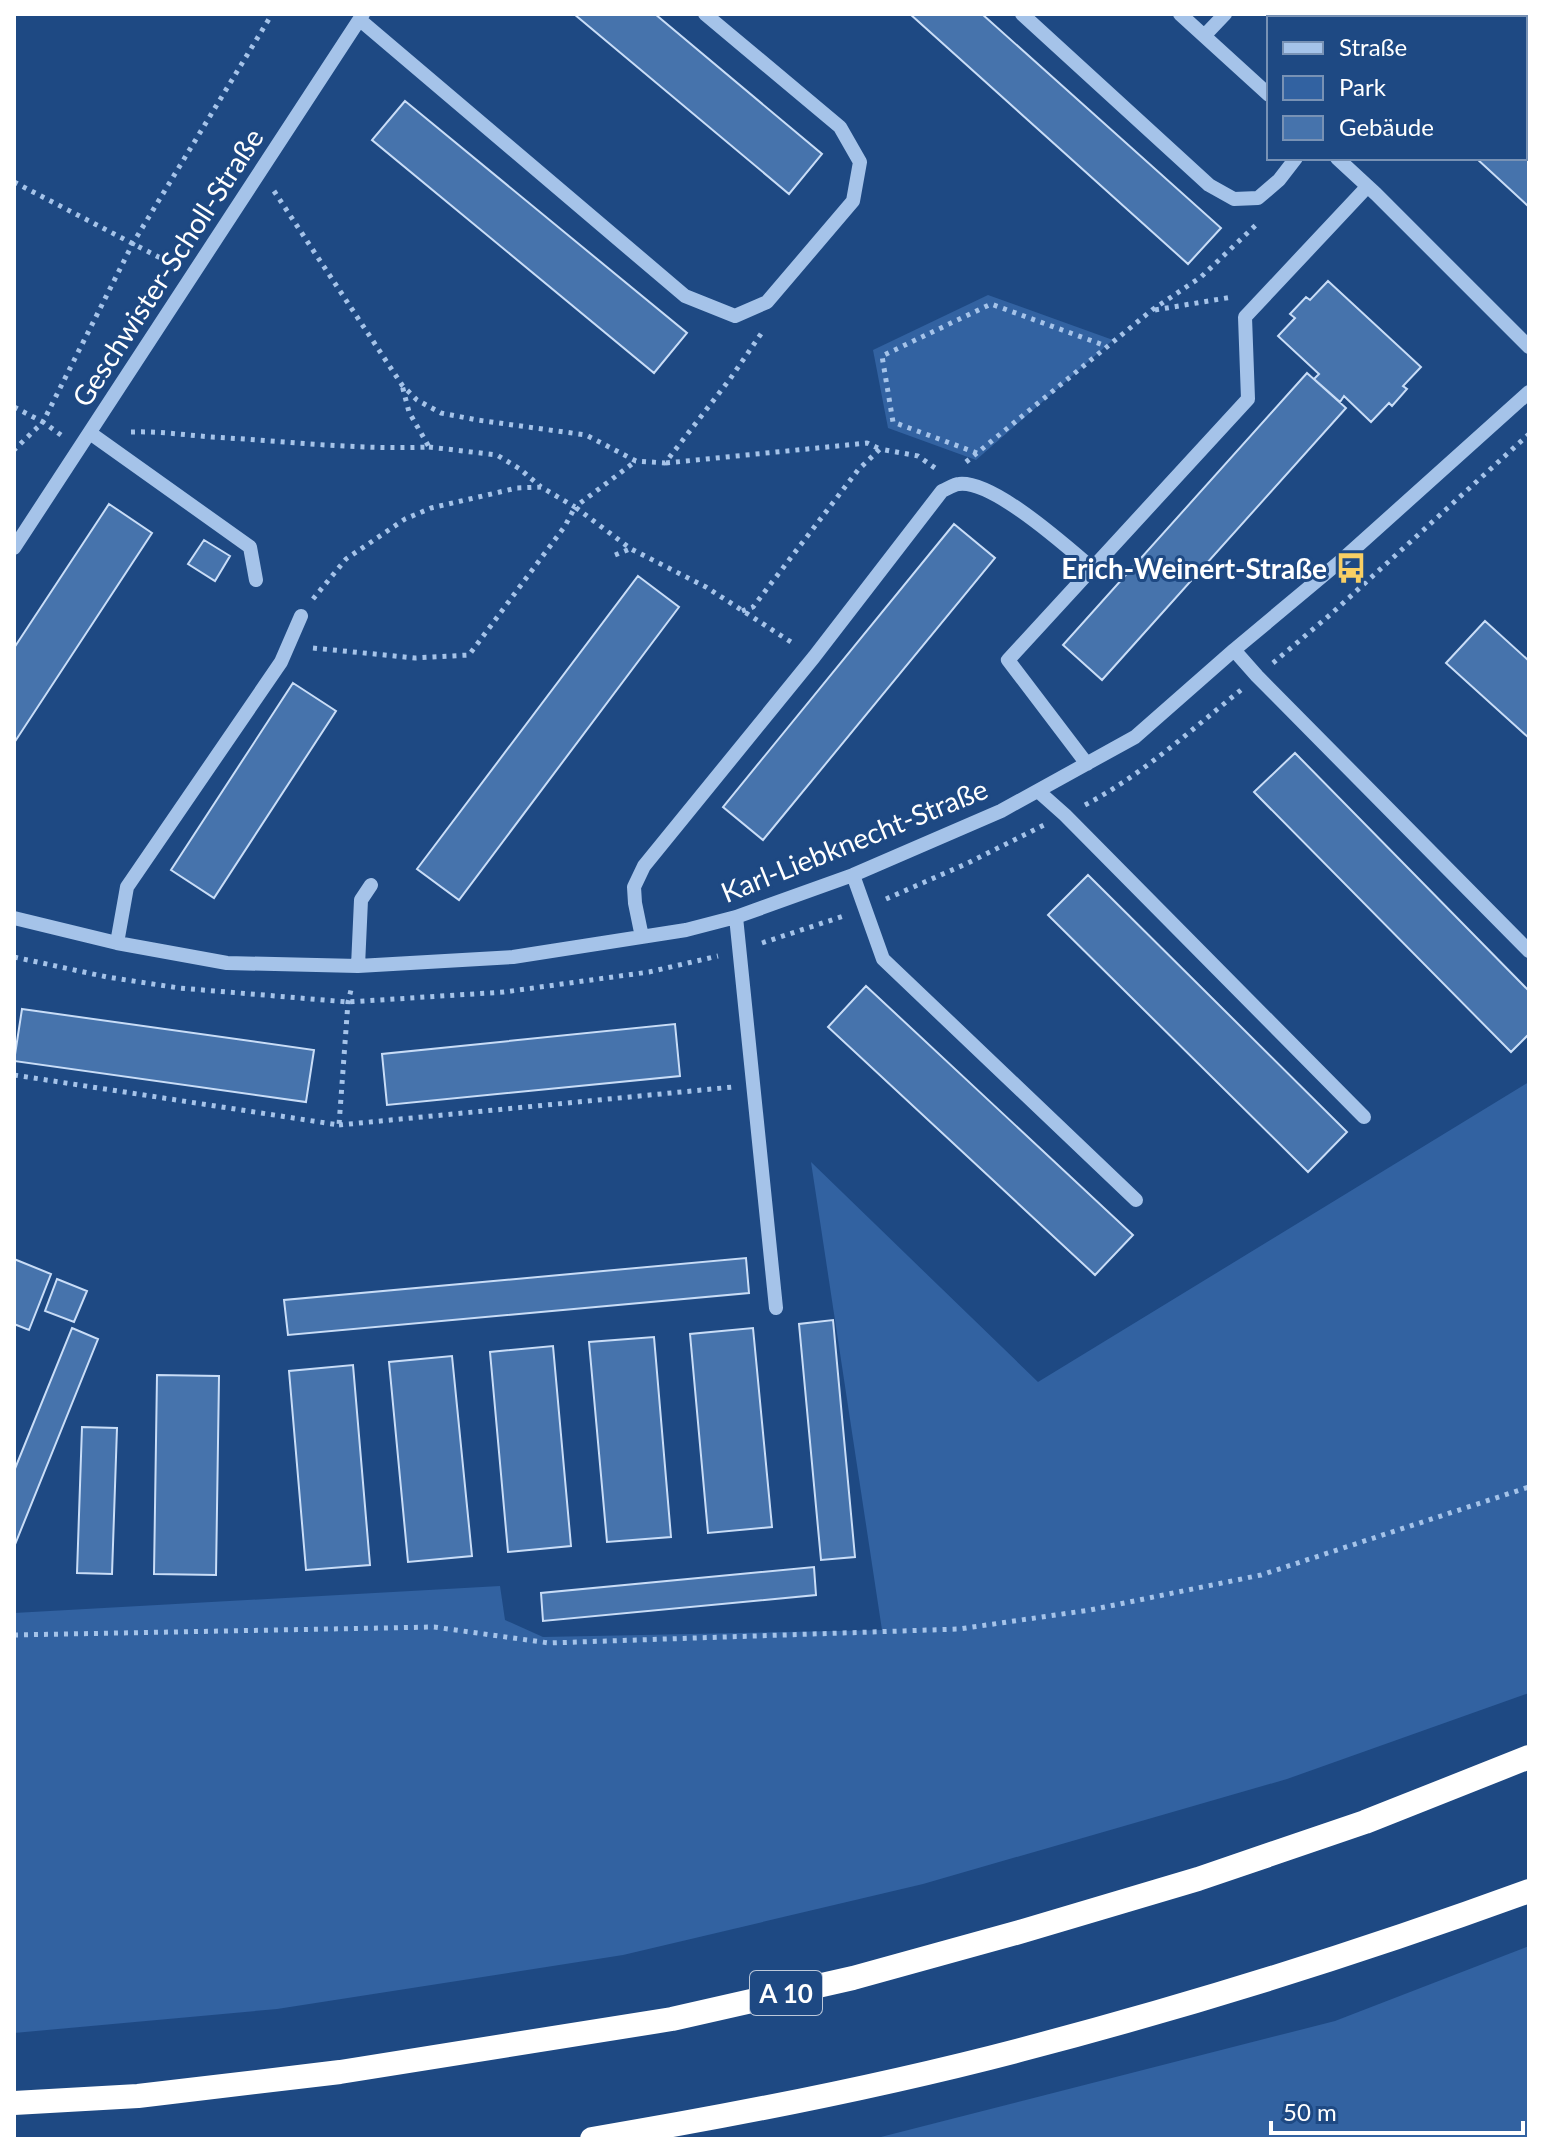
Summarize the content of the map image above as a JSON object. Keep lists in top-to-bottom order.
{
  "streets": {
    "highway": ["A 10"],
    "street": ["Geschwister-Scholl-Straße", "Karl-Liebknecht-Straße"]
  },
  "places": {
    "bus stop": ["Erich-Weinert-Straße"]
  },
  "legend": ["Straße", "Park", "Gebäude"],
  "scale_bar": "50 m"
}
